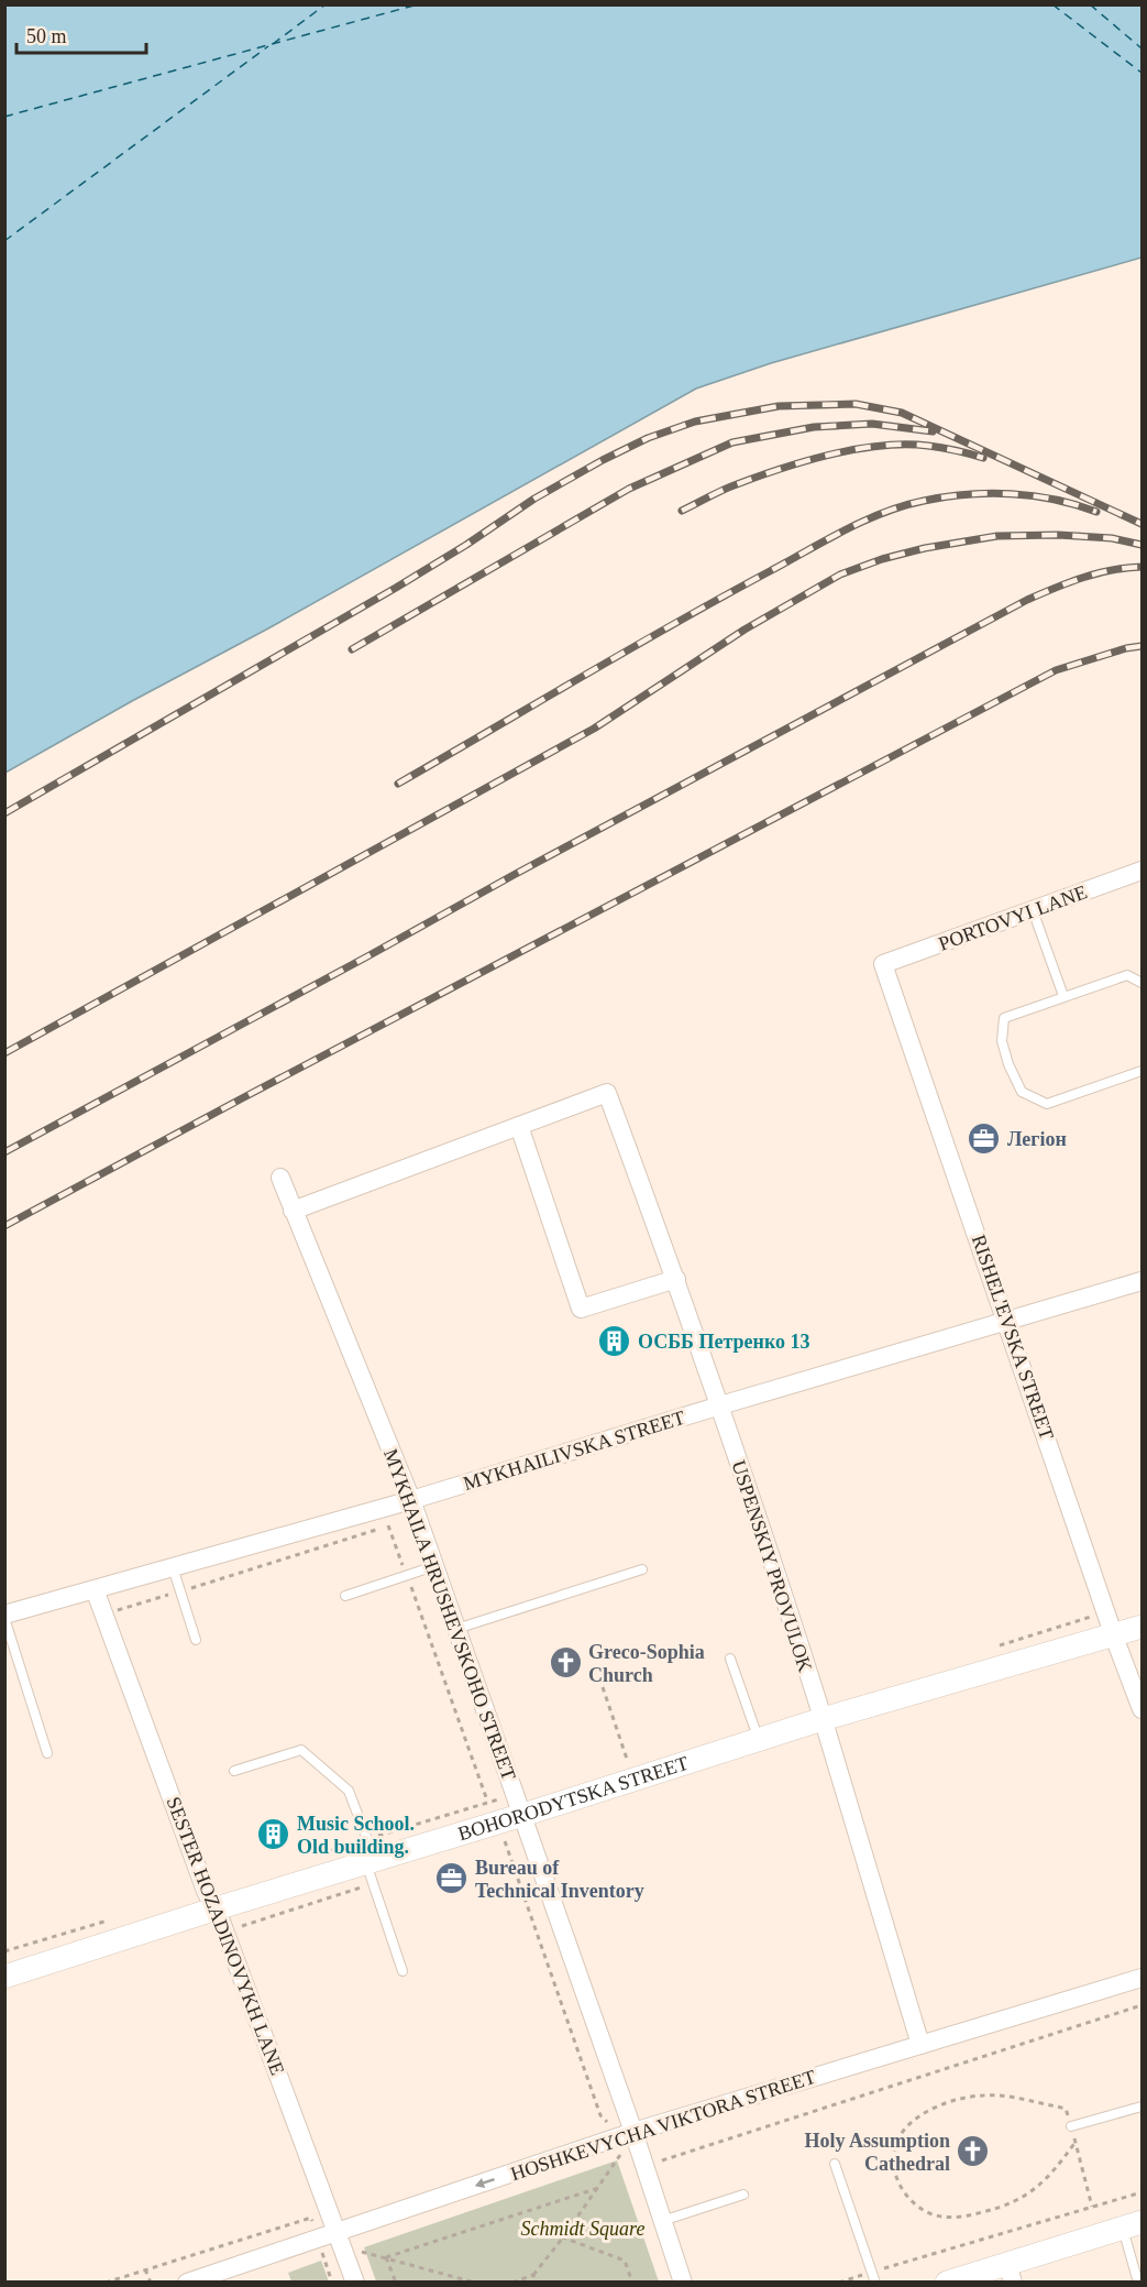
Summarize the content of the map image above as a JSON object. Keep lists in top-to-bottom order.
{
  "streets": {
    "street": [
      "PORTOVYI LANE",
      "RISHEL'EVSKA STREET",
      "MYKHAILIVSKA STREET",
      "USPENSKIY PROVULOK",
      "MYKHAILA HRUSHEVSKOHO STREET",
      "BOHORODYTSKA STREET",
      "SESTER HOZADINOVYKH LANE",
      "HOSHKEVYCHA VIKTORA STREET"
    ]
  },
  "crossings": [
    ["PORTOVYI LANE", "RISHEL'EVSKA STREET"],
    ["RISHEL'EVSKA STREET", "MYKHAILIVSKA STREET"],
    ["RISHEL'EVSKA STREET", "BOHORODYTSKA STREET"],
    ["MYKHAILIVSKA STREET", "USPENSKIY PROVULOK"],
    ["MYKHAILIVSKA STREET", "MYKHAILA HRUSHEVSKOHO STREET"],
    ["MYKHAILIVSKA STREET", "SESTER HOZADINOVYKH LANE"],
    ["USPENSKIY PROVULOK", "BOHORODYTSKA STREET"],
    ["USPENSKIY PROVULOK", "HOSHKEVYCHA VIKTORA STREET"],
    ["MYKHAILA HRUSHEVSKOHO STREET", "BOHORODYTSKA STREET"],
    ["MYKHAILA HRUSHEVSKOHO STREET", "HOSHKEVYCHA VIKTORA STREET"],
    ["BOHORODYTSKA STREET", "SESTER HOZADINOVYKH LANE"],
    ["SESTER HOZADINOVYKH LANE", "HOSHKEVYCHA VIKTORA STREET"]
  ],
  "parks": ["Schmidt Square"],
  "places": {
    "office": ["Легіон", "Bureau of Technical Inventory"],
    "building": ["ОСББ Петренко 13", "Music School. Old building."],
    "church": ["Greco-Sophia Church", "Holy Assumption Cathedral"]
  },
  "scale_bar": "50 m"
}
